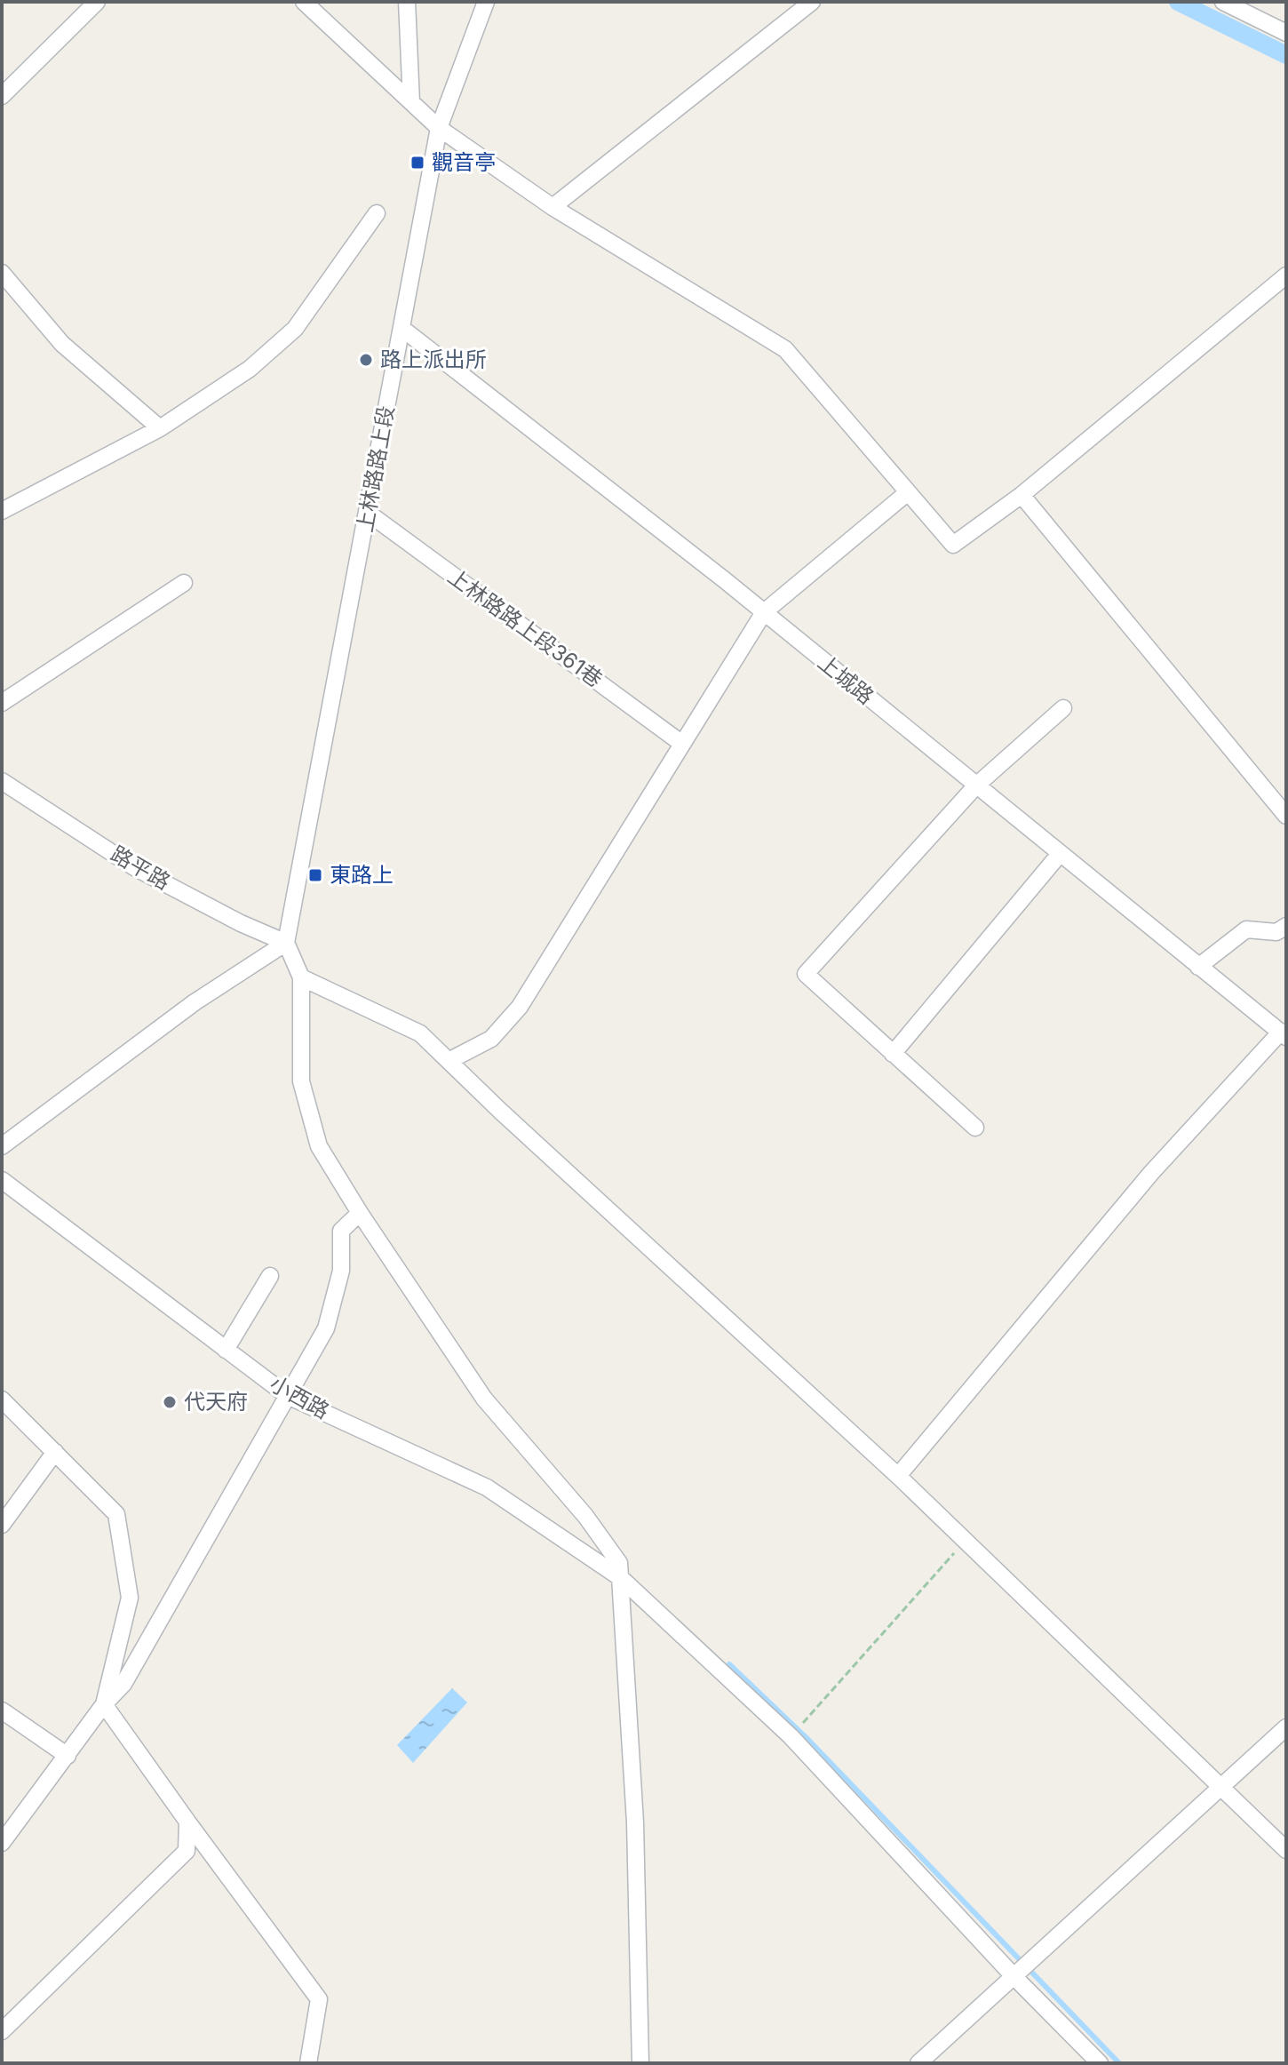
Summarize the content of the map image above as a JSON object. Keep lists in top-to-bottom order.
{
  "streets": {
    "street": [
      "上林路路上段",
      "上林路路上段361巷",
      "上城路",
      "路平路",
      "小西路"
    ]
  },
  "crossings": [
    ["上林路路上段", "上林路路上段361巷"],
    ["上林路路上段", "上城路"],
    ["上林路路上段", "路平路"]
  ],
  "places": {
    "transit": ["觀音亭", "東路上"],
    "other": ["路上派出所", "代天府"]
  }
}
